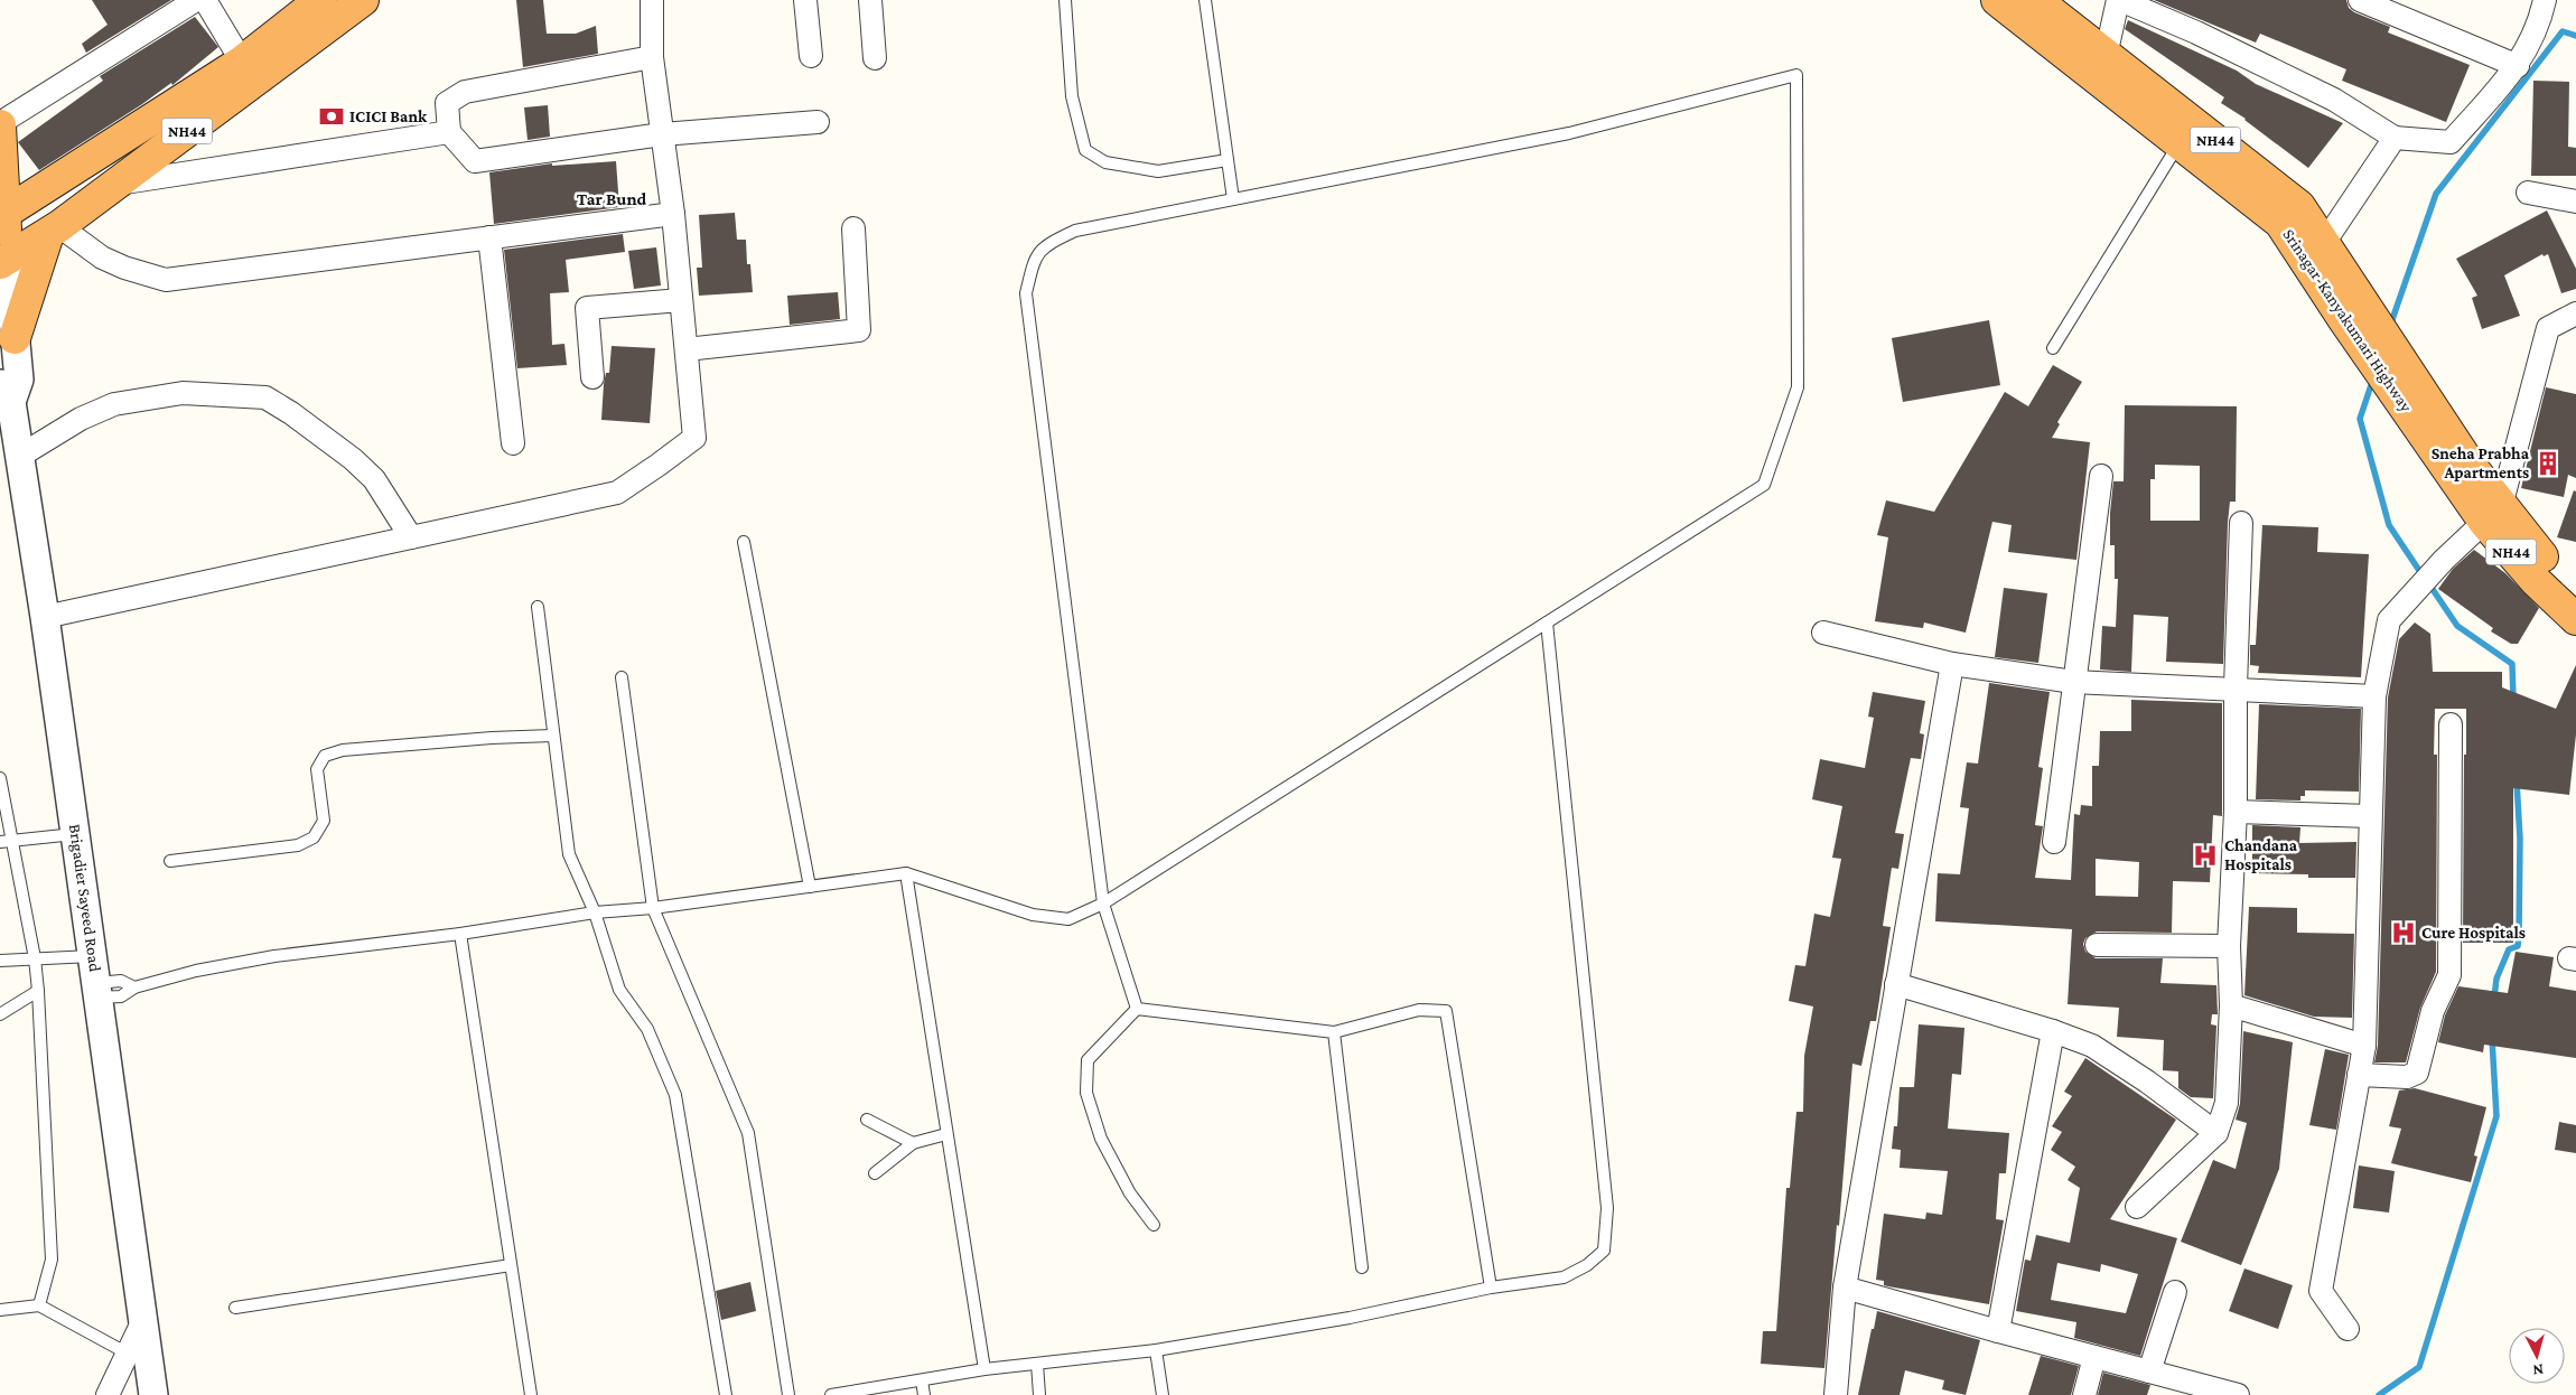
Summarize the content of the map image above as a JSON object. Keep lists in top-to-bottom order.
{
  "streets": {
    "highway": ["NH44", "Srinagar-Kanyakumari Highway"],
    "street": ["Brigadier Sayeed Road"]
  },
  "crossings": [
    ["NH44", "Brigadier Sayeed Road"]
  ],
  "districts": ["Tar Bund"],
  "places": {
    "bank": ["ICICI Bank"],
    "building": ["Sneha Prabha Apartments"],
    "hospital": ["Chandana Hospitals", "Cure Hospitals"]
  },
  "north": "bottom"
}
